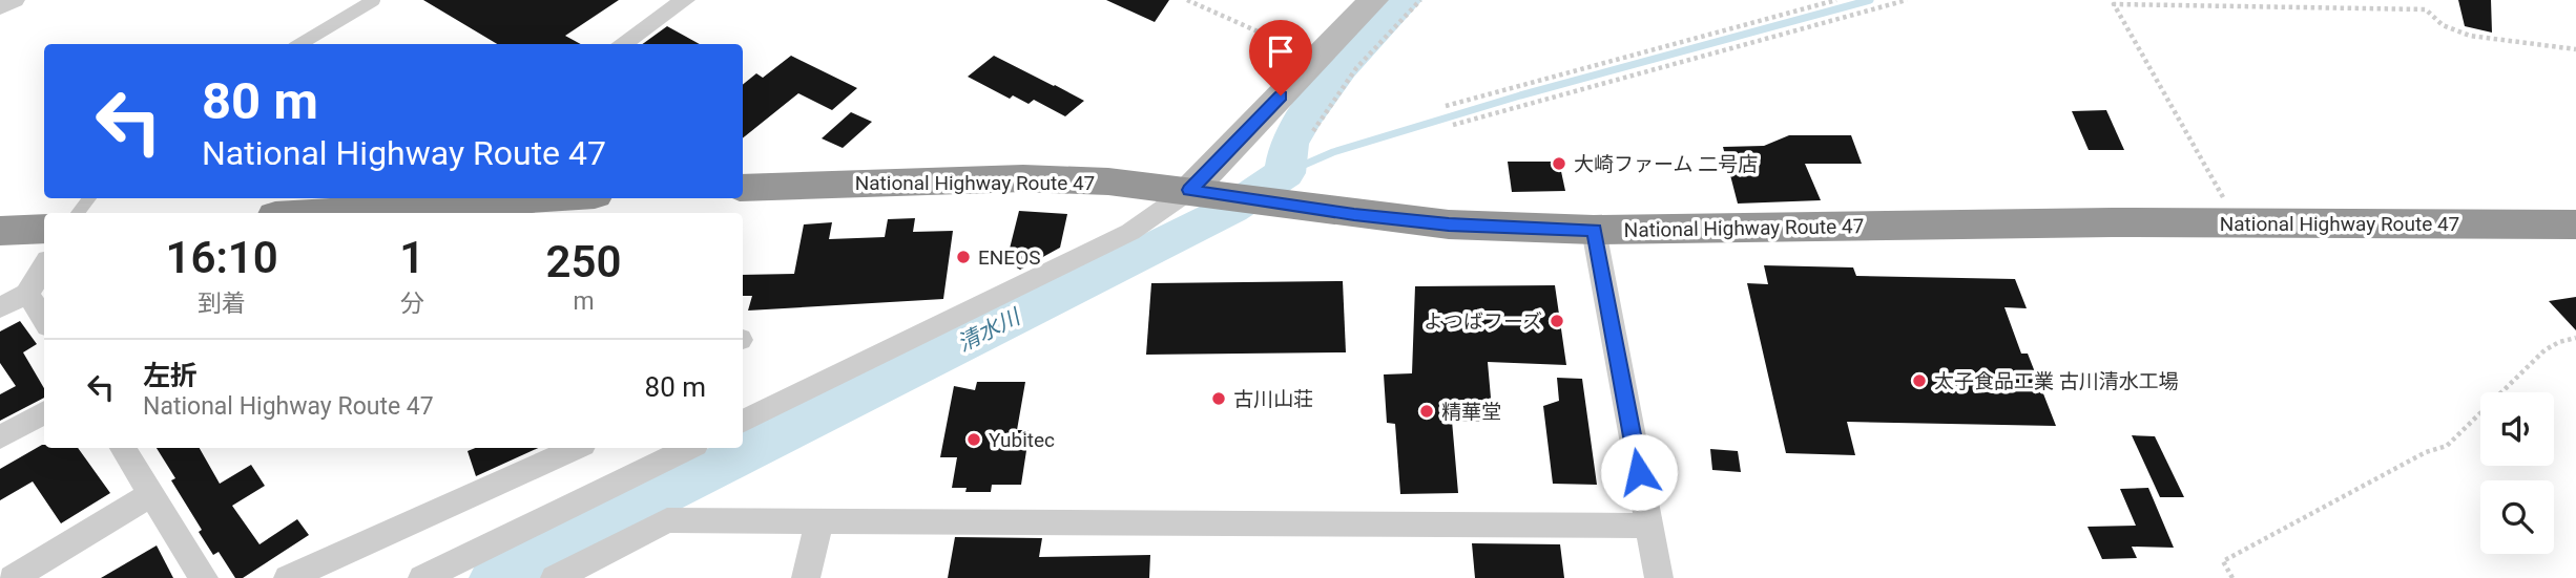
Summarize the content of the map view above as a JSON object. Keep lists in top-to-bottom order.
{
  "streets": {
    "highway": ["National Highway Route 47"]
  },
  "water": ["清水川"],
  "places": [
    "大崎ファーム 二号店",
    "ENEOS",
    "よつばフーズ",
    "太子食品工業 古川清水工場",
    "古川山荘",
    "精華堂",
    "Yubitec"
  ],
  "page": {
    "turn": ["80 m", "National Highway Route 47"],
    "eta": [
      "16:10",
      "到着",
      "1",
      "分",
      "250",
      "m"
    ],
    "list": [
      {
        "name": "左折",
        "note": "National Highway Route 47",
        "value": "80 m"
      }
    ]
  }
}
